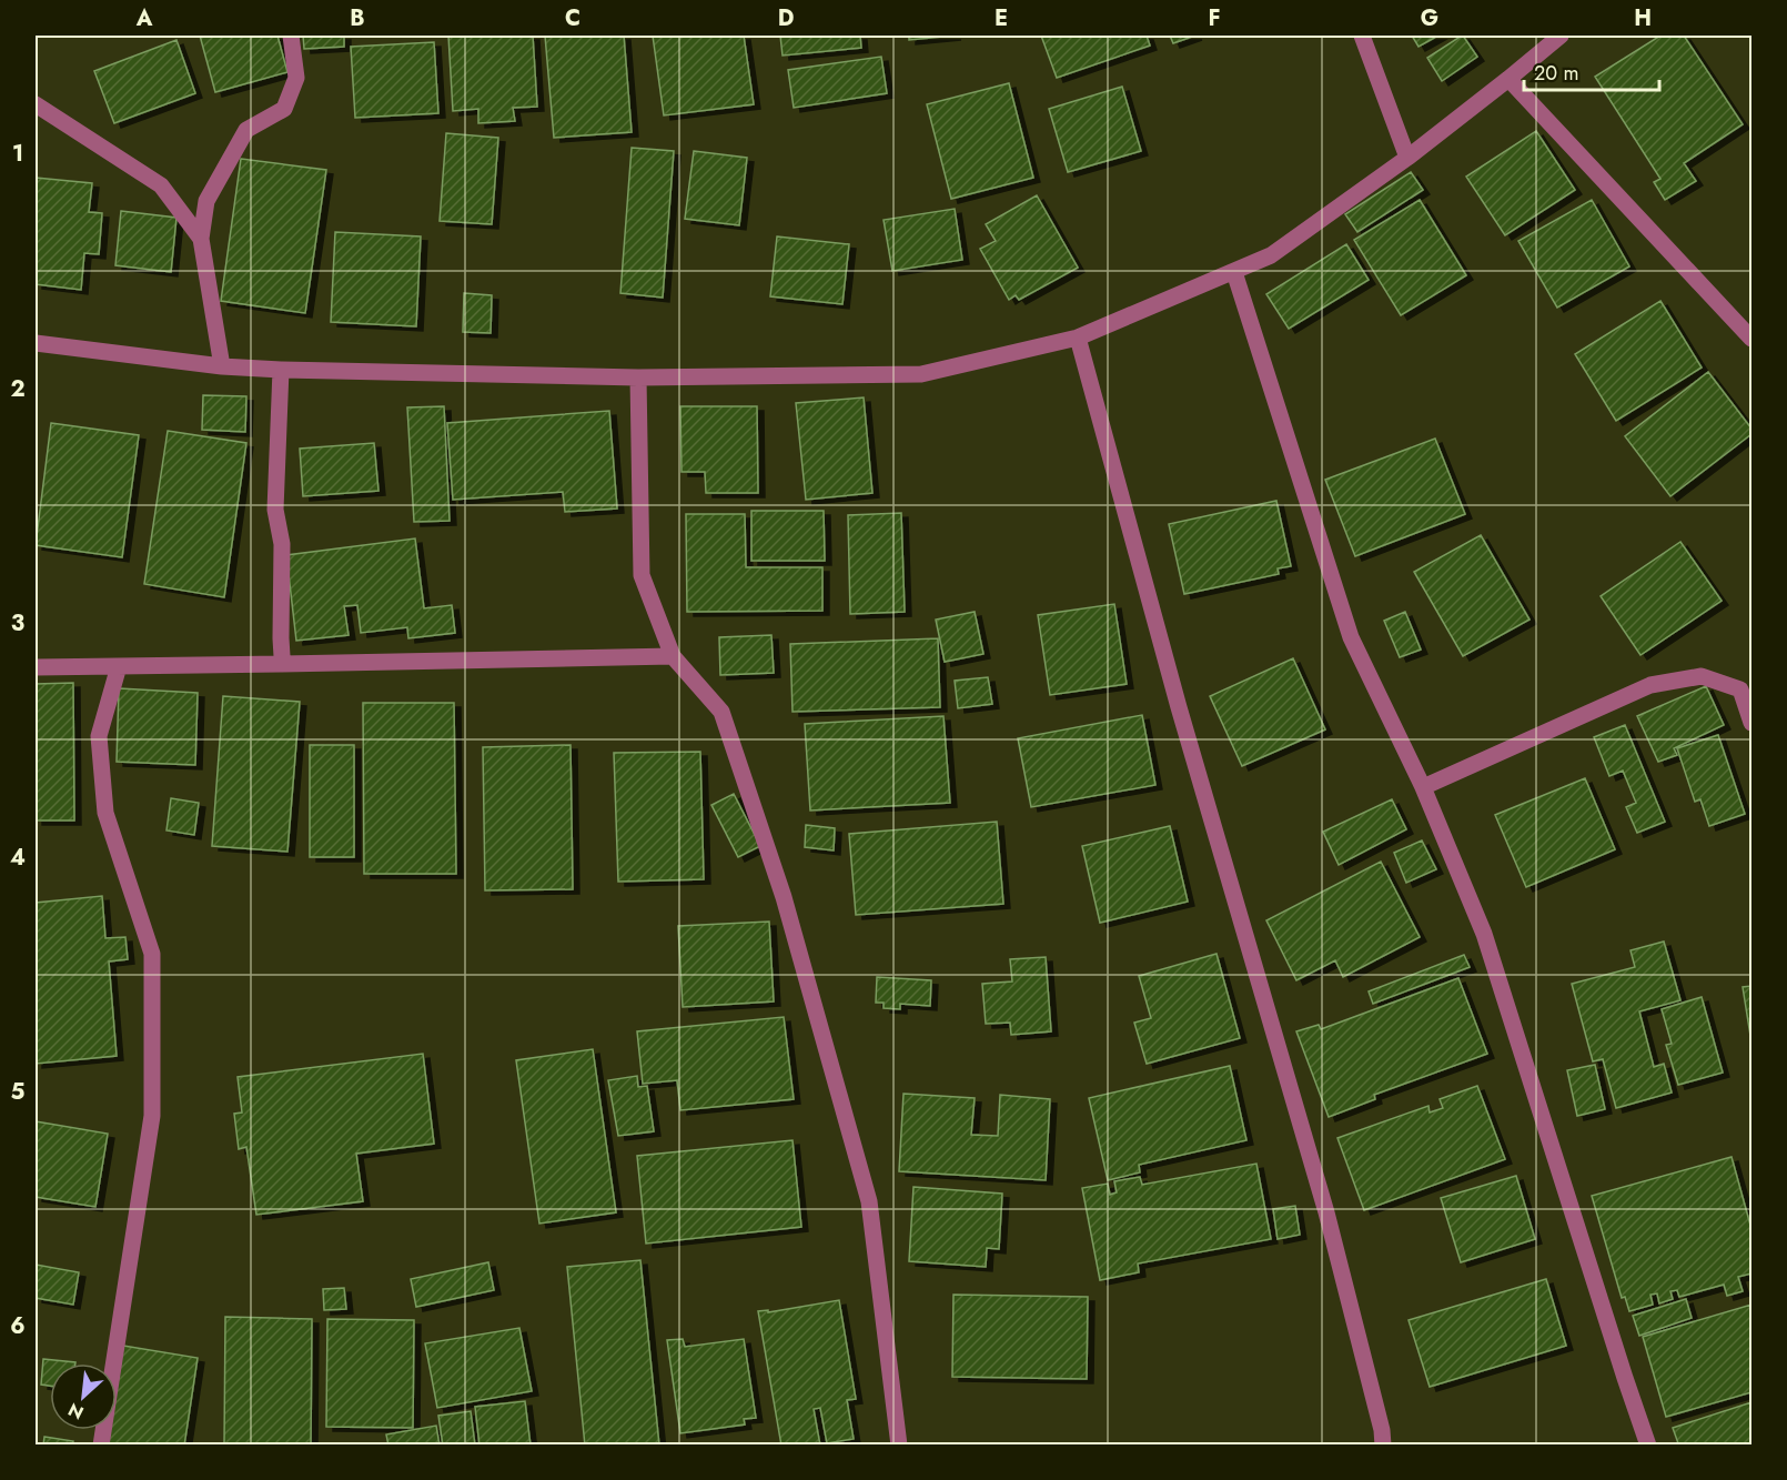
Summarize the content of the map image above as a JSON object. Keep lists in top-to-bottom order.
{
  "scale_bar": "20 m",
  "north": "bottom left",
  "grid": {
    "columns": [
      "A",
      "B",
      "C",
      "D",
      "E",
      "F",
      "G",
      "H"
    ],
    "rows": [
      "1",
      "2",
      "3",
      "4",
      "5",
      "6"
    ]
  }
}
